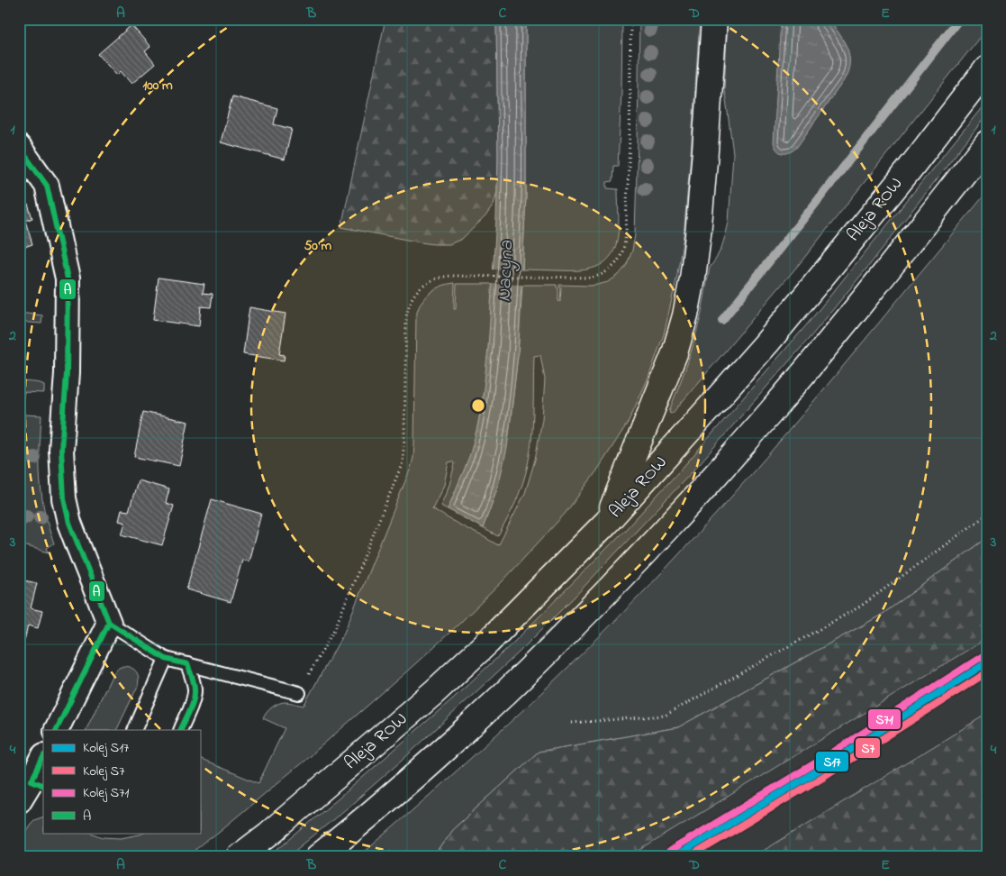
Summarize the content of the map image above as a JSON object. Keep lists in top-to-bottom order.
{
  "streets": {
    "main road": ["Aleja ROW"]
  },
  "water": ["Nacyna"],
  "lines": [
    "transit line A",
    "rail line S71",
    "rail line S17",
    "rail line S7"
  ],
  "legend": [
    "Kolej S17",
    "Kolej S7",
    "Kolej S71",
    "A"
  ],
  "grid": {
    "columns": [
      "A",
      "B",
      "C",
      "D",
      "E"
    ],
    "rows": [
      "1",
      "2",
      "3",
      "4"
    ]
  },
  "rings": ["100 m", "50 m"]
}
